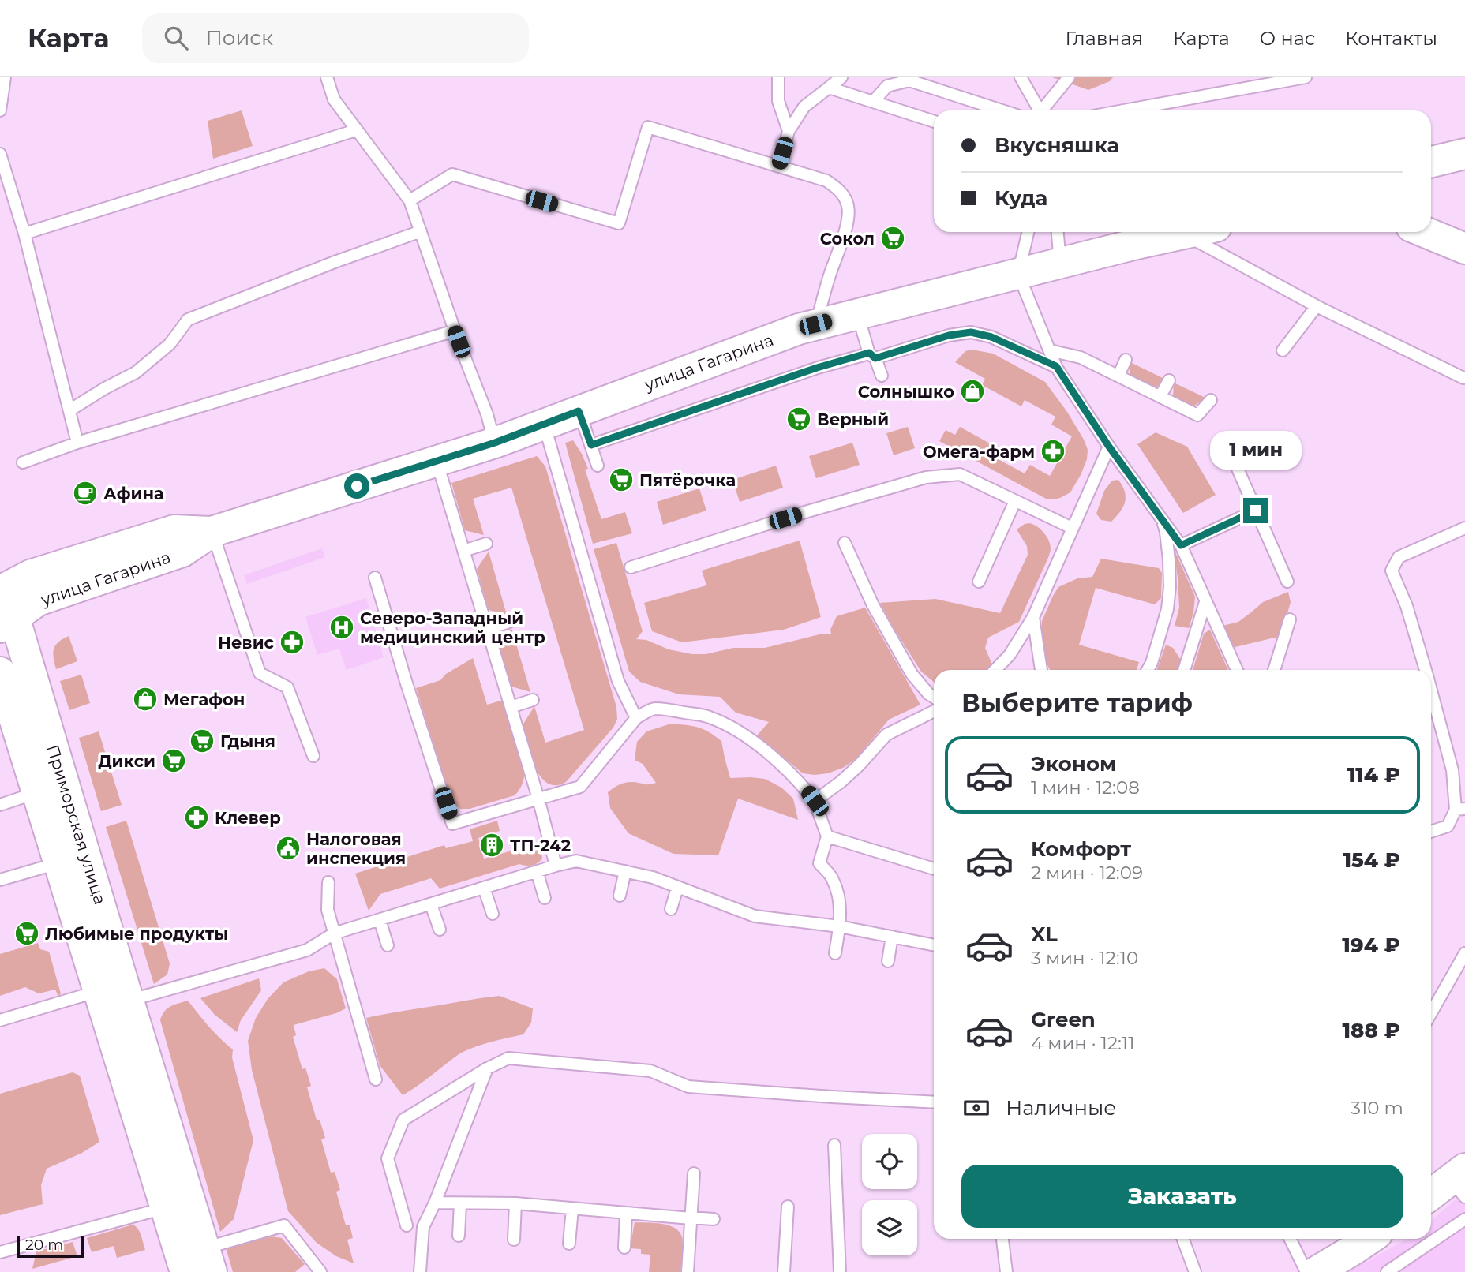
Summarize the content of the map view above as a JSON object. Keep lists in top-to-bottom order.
{
  "streets": {
    "main road": ["улица Гагарина", "Приморская улица"]
  },
  "crossings": [
    ["улица Гагарина", "Приморская улица"]
  ],
  "places": {
    "supermarket": [
      "Сокол",
      "Верный",
      "Пятёрочка",
      "Гдыня",
      "Дикси",
      "Любимые продукты"
    ],
    "shop": ["Солнышко", "Мегафон"],
    "pharmacy": ["Омега-фарм", "Невис", "Клевер"],
    "cafe": ["Афина"],
    "hospital": ["Северо-Западный медицинский центр"],
    "building": ["ТП-242"],
    "public building": ["Налоговая инспекция"]
  },
  "scale_bar": "20 m",
  "page": {
    "header": "Карта",
    "search": "Поиск",
    "nav": [
      "Главная",
      "Карта",
      "О нас",
      "Контакты"
    ],
    "banner": ["Вкусняшка", "Куда"],
    "bubble": "1 мин",
    "heading": "Выберите тариф",
    "list": [
      {
        "name": "Эконом",
        "note": "1 мин · 12:08",
        "value": "114 ₽"
      },
      {
        "name": "Комфорт",
        "note": "2 мин · 12:09",
        "value": "154 ₽"
      },
      {
        "name": "XL",
        "note": "3 мин · 12:10",
        "value": "194 ₽"
      },
      {
        "name": "Green",
        "note": "4 мин · 12:11",
        "value": "188 ₽"
      }
    ],
    "pay": ["Наличные", "310 m"],
    "buttons": "Заказать",
    "scale": "20 m"
  }
}
